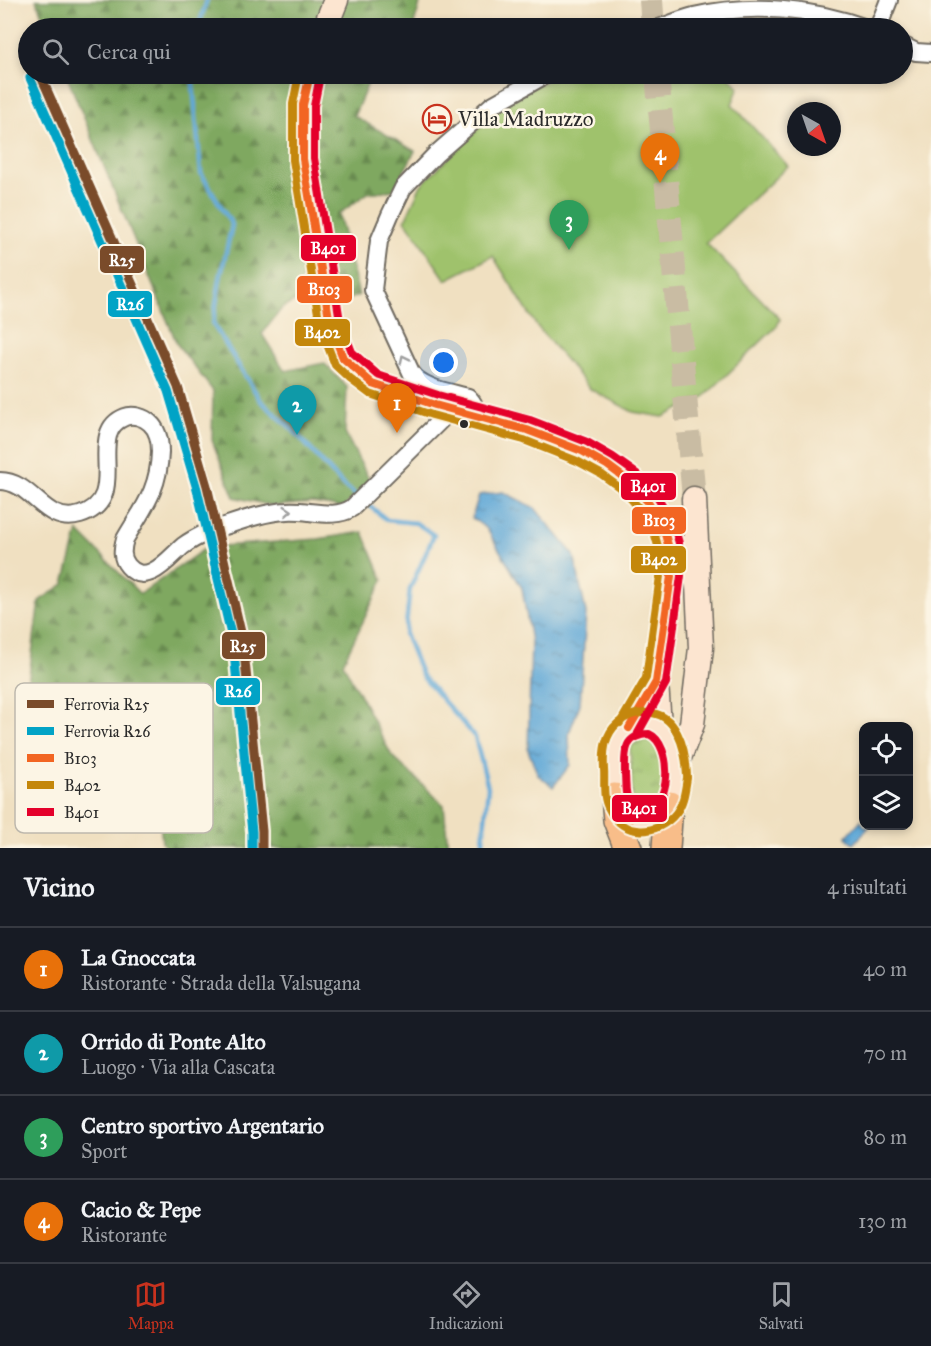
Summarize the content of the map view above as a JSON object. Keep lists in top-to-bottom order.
{
  "places": {
    "hotel": ["Villa Madruzzo"]
  },
  "lines": [
    "rail line R25",
    "rail line R26",
    "transit line B103",
    "transit line B402",
    "transit line B401"
  ],
  "legend": [
    "Ferrovia R25",
    "Ferrovia R26",
    "B103",
    "B402",
    "B401"
  ],
  "north": "bottom right",
  "page": {
    "search": "Cerca qui",
    "pins": [
      "4",
      "3",
      "1",
      "2"
    ],
    "heading": ["Vicino", "4 risultati"],
    "list": [
      {
        "mark": "1",
        "name": "La Gnoccata",
        "note": "Ristorante · Strada della Valsugana",
        "value": "40 m"
      },
      {
        "mark": "2",
        "name": "Orrido di Ponte Alto",
        "note": "Luogo · Via alla Cascata",
        "value": "70 m"
      },
      {
        "mark": "3",
        "name": "Centro sportivo Argentario",
        "note": "Sport",
        "value": "80 m"
      },
      {
        "mark": "4",
        "name": "Cacio & Pepe",
        "note": "Ristorante",
        "value": "130 m"
      }
    ],
    "nav": ["Mappa", "Indicazioni", "Salvati"]
  }
}
